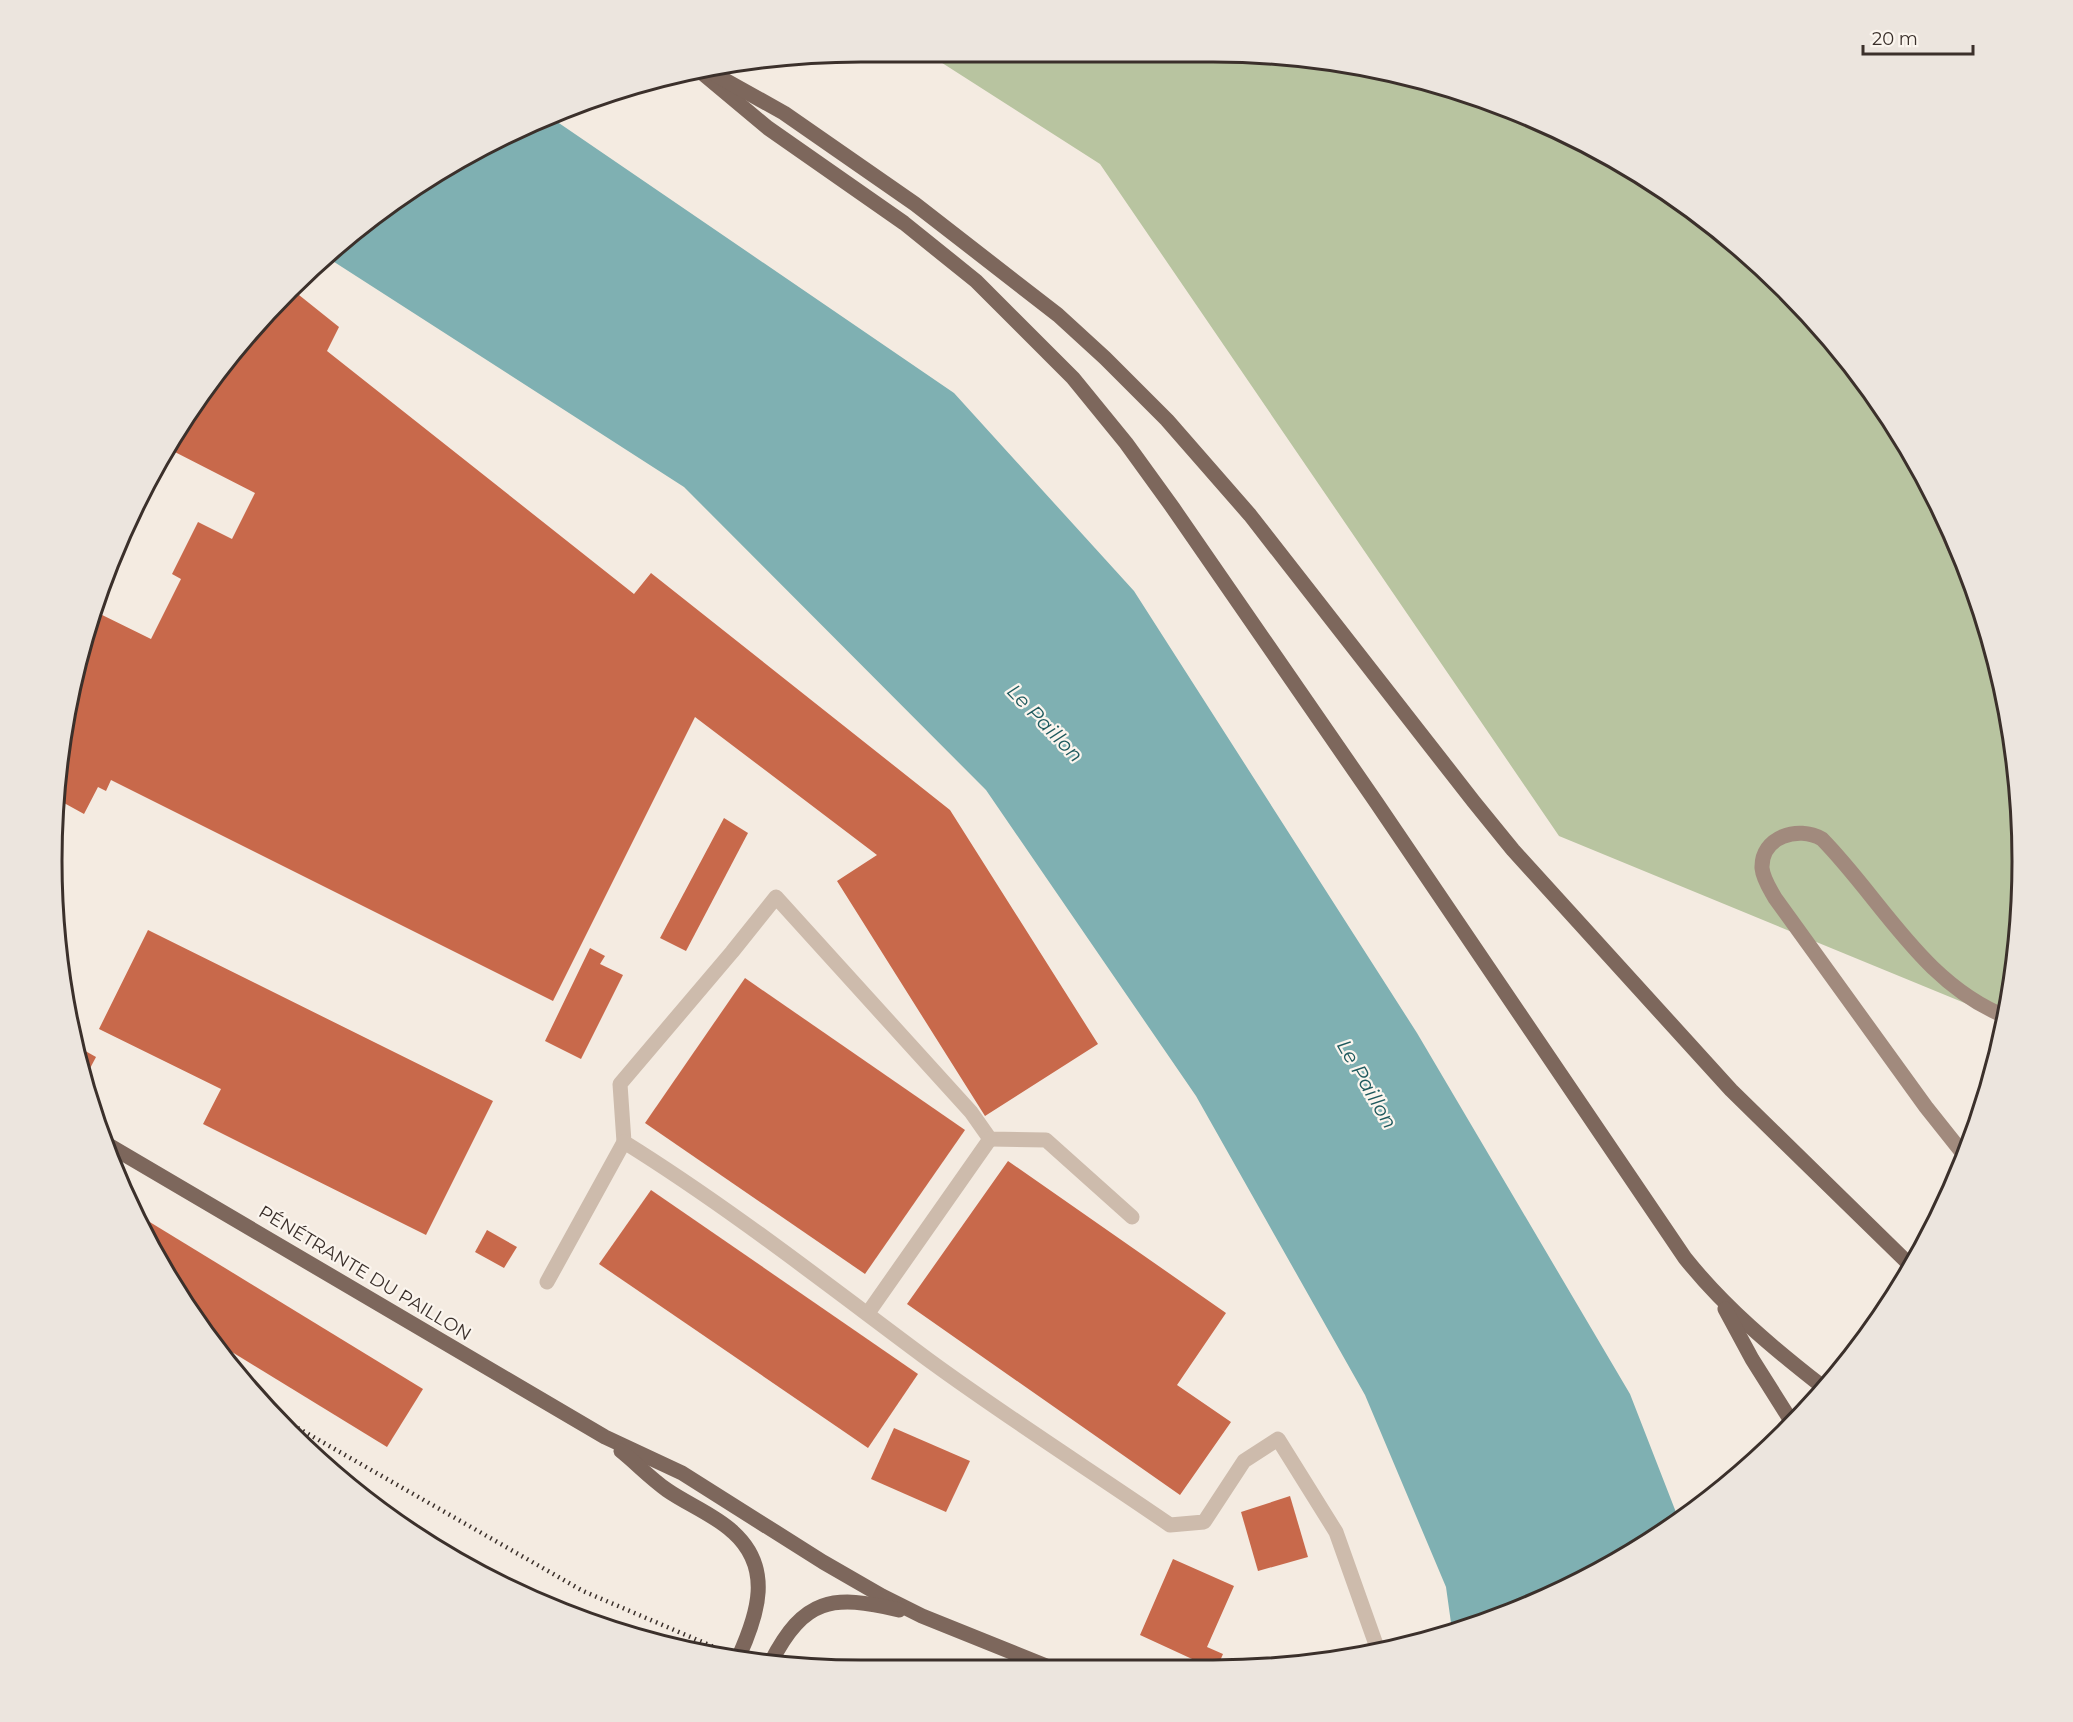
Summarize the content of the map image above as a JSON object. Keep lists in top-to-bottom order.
{
  "streets": {
    "main road": ["PÉNÉTRANTE DU PAILLON"]
  },
  "water": ["Le Paillon"],
  "scale_bar": "20 m"
}
